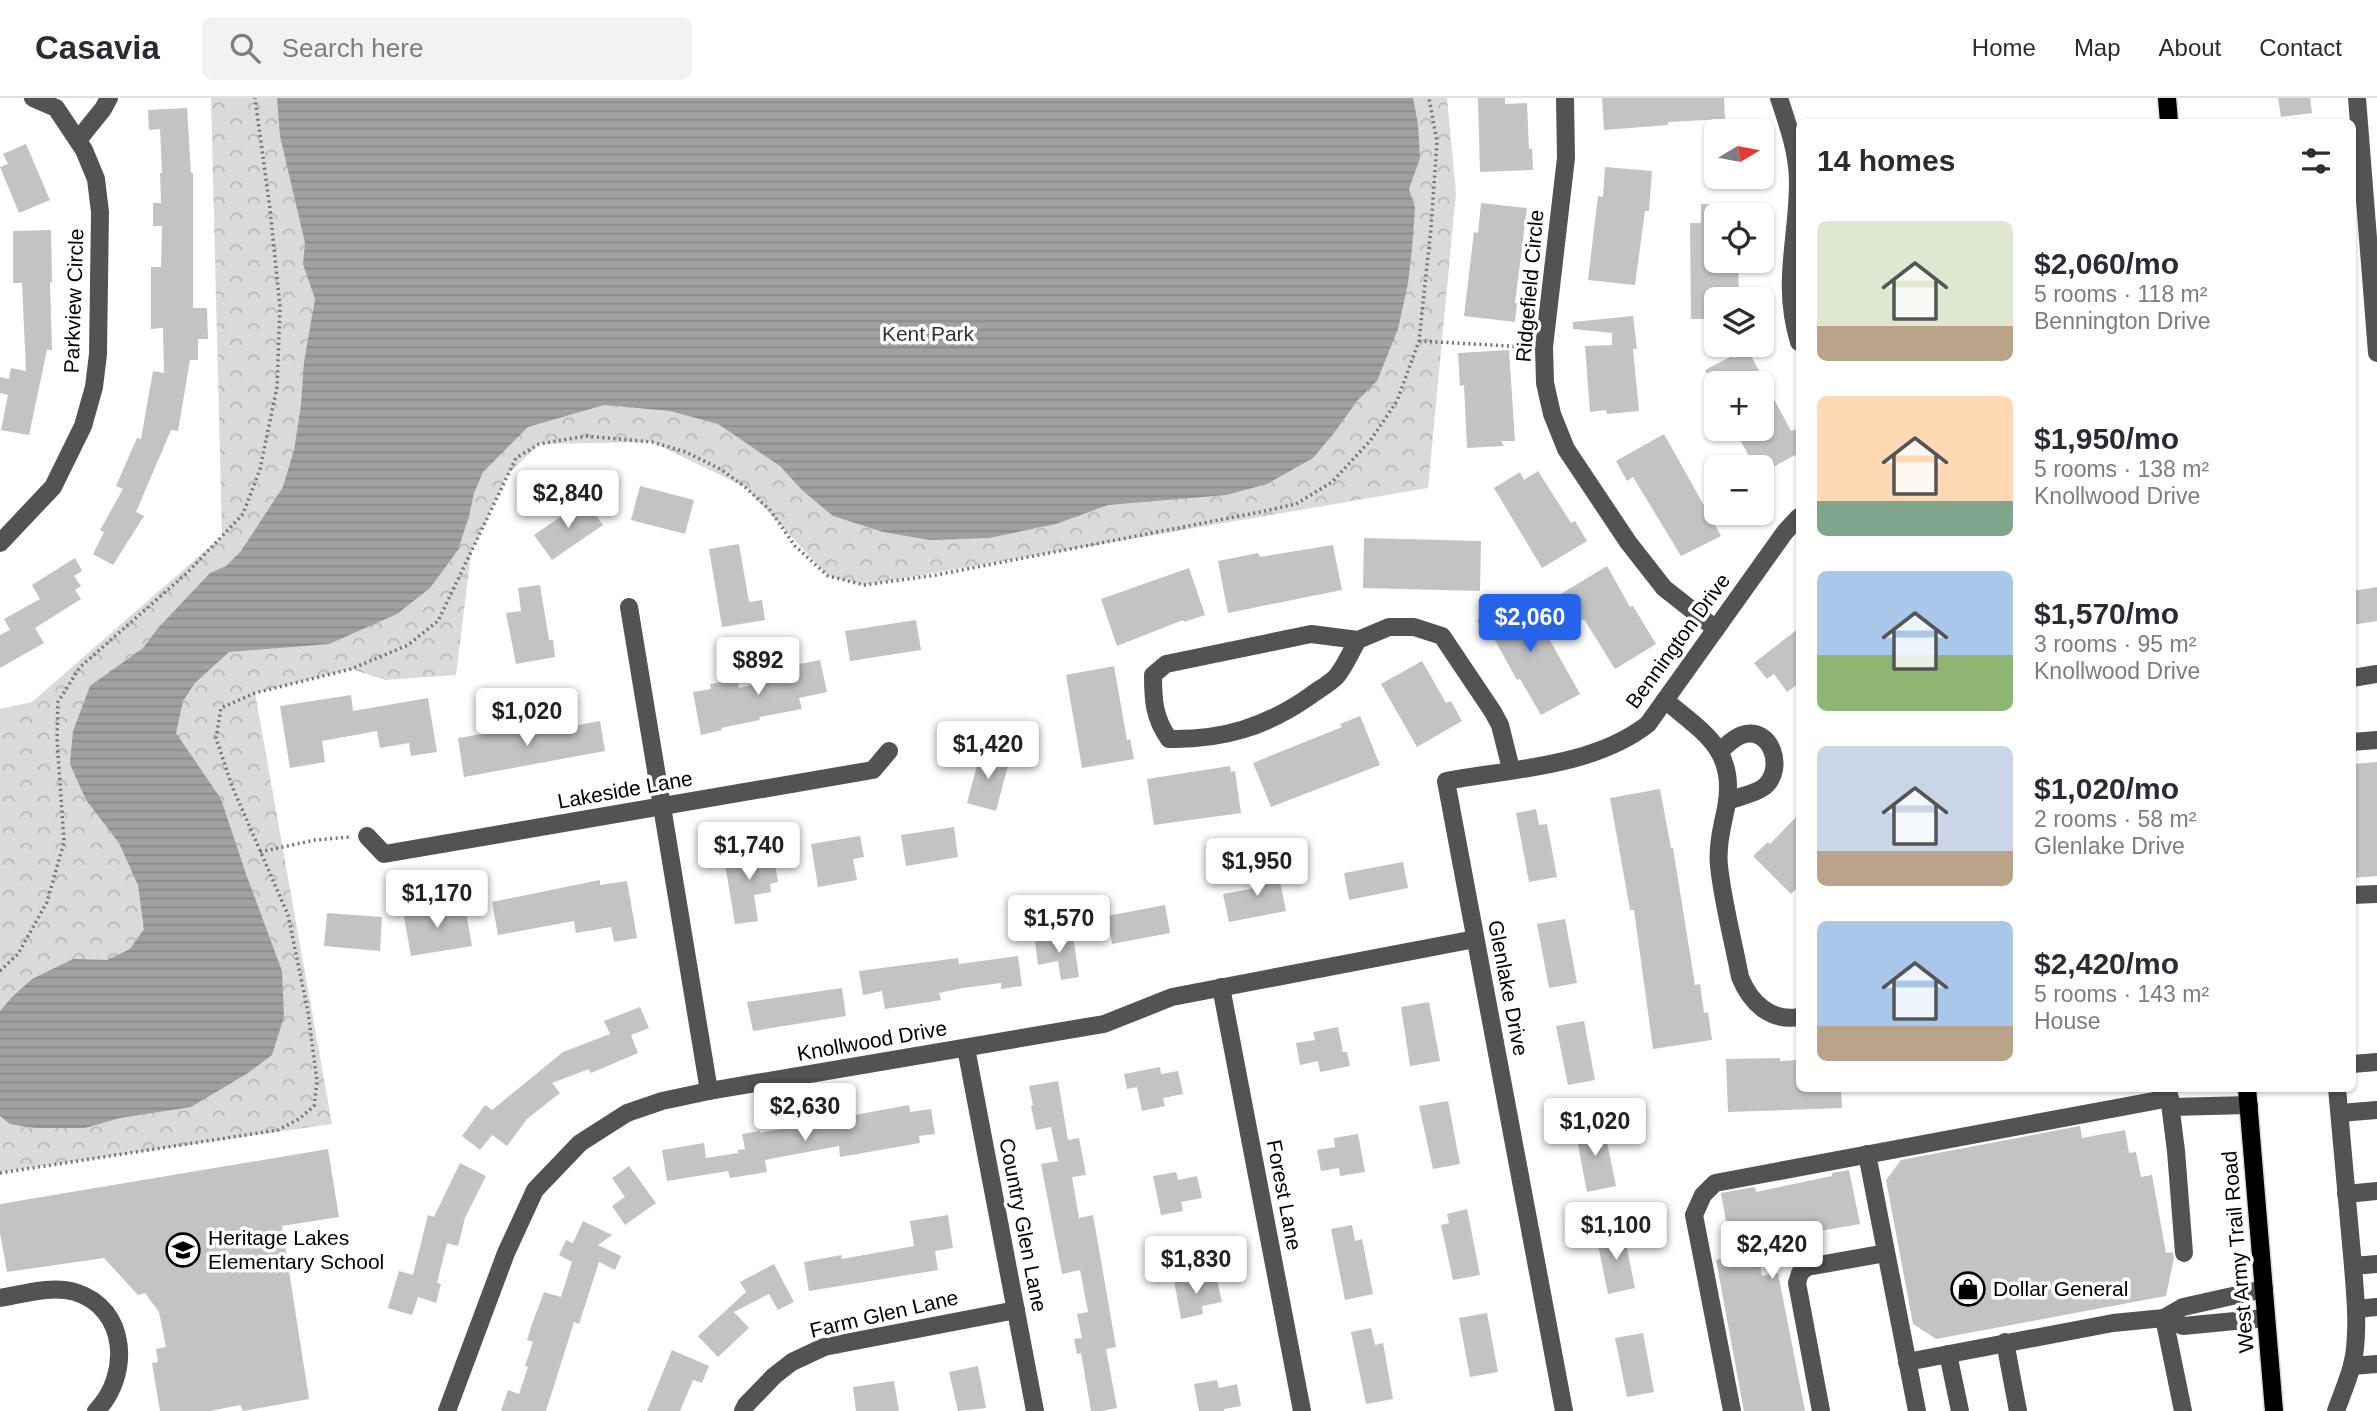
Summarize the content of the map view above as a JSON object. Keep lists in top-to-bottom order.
{
  "streets": {
    "main road": ["West Army Trail Road"],
    "street": [
      "Ridgefield Circle",
      "Parkview Circle",
      "Bennington Drive",
      "Lakeside Lane",
      "Glenlake Drive",
      "Knollwood Drive",
      "Forest Lane",
      "Country Glen Lane",
      "Farm Glen Lane"
    ]
  },
  "crossings": [
    ["Ridgefield Circle", "Bennington Drive"],
    ["Bennington Drive", "Glenlake Drive"],
    ["Glenlake Drive", "Knollwood Drive"],
    ["Knollwood Drive", "Forest Lane"],
    ["Knollwood Drive", "Country Glen Lane"],
    ["Country Glen Lane", "Farm Glen Lane"]
  ],
  "parks": ["Kent Park"],
  "places": {
    "school or university": ["Heritage Lakes Elementary School"],
    "shop": ["Dollar General"]
  },
  "north": "right",
  "page": {
    "header": "Casavia",
    "search": "Search here",
    "nav": [
      "Home",
      "Map",
      "About",
      "Contact"
    ],
    "map_buttons": ["+", "−"],
    "heading": "14 homes",
    "list": [
      {
        "name": "$2,060/mo",
        "note": "5 rooms · 118 m² · Bennington Drive"
      },
      {
        "name": "$1,950/mo",
        "note": "5 rooms · 138 m² · Knollwood Drive"
      },
      {
        "name": "$1,570/mo",
        "note": "3 rooms · 95 m² · Knollwood Drive"
      },
      {
        "name": "$1,020/mo",
        "note": "2 rooms · 58 m² · Glenlake Drive"
      },
      {
        "name": "$2,420/mo",
        "note": "5 rooms · 143 m² · House"
      }
    ],
    "price": [
      "$2,840",
      "$2,060",
      "$892",
      "$1,020",
      "$1,420",
      "$1,740",
      "$1,950",
      "$1,170",
      "$1,570",
      "$2,630",
      "$1,020",
      "$1,100",
      "$2,420",
      "$1,830"
    ]
  }
}
